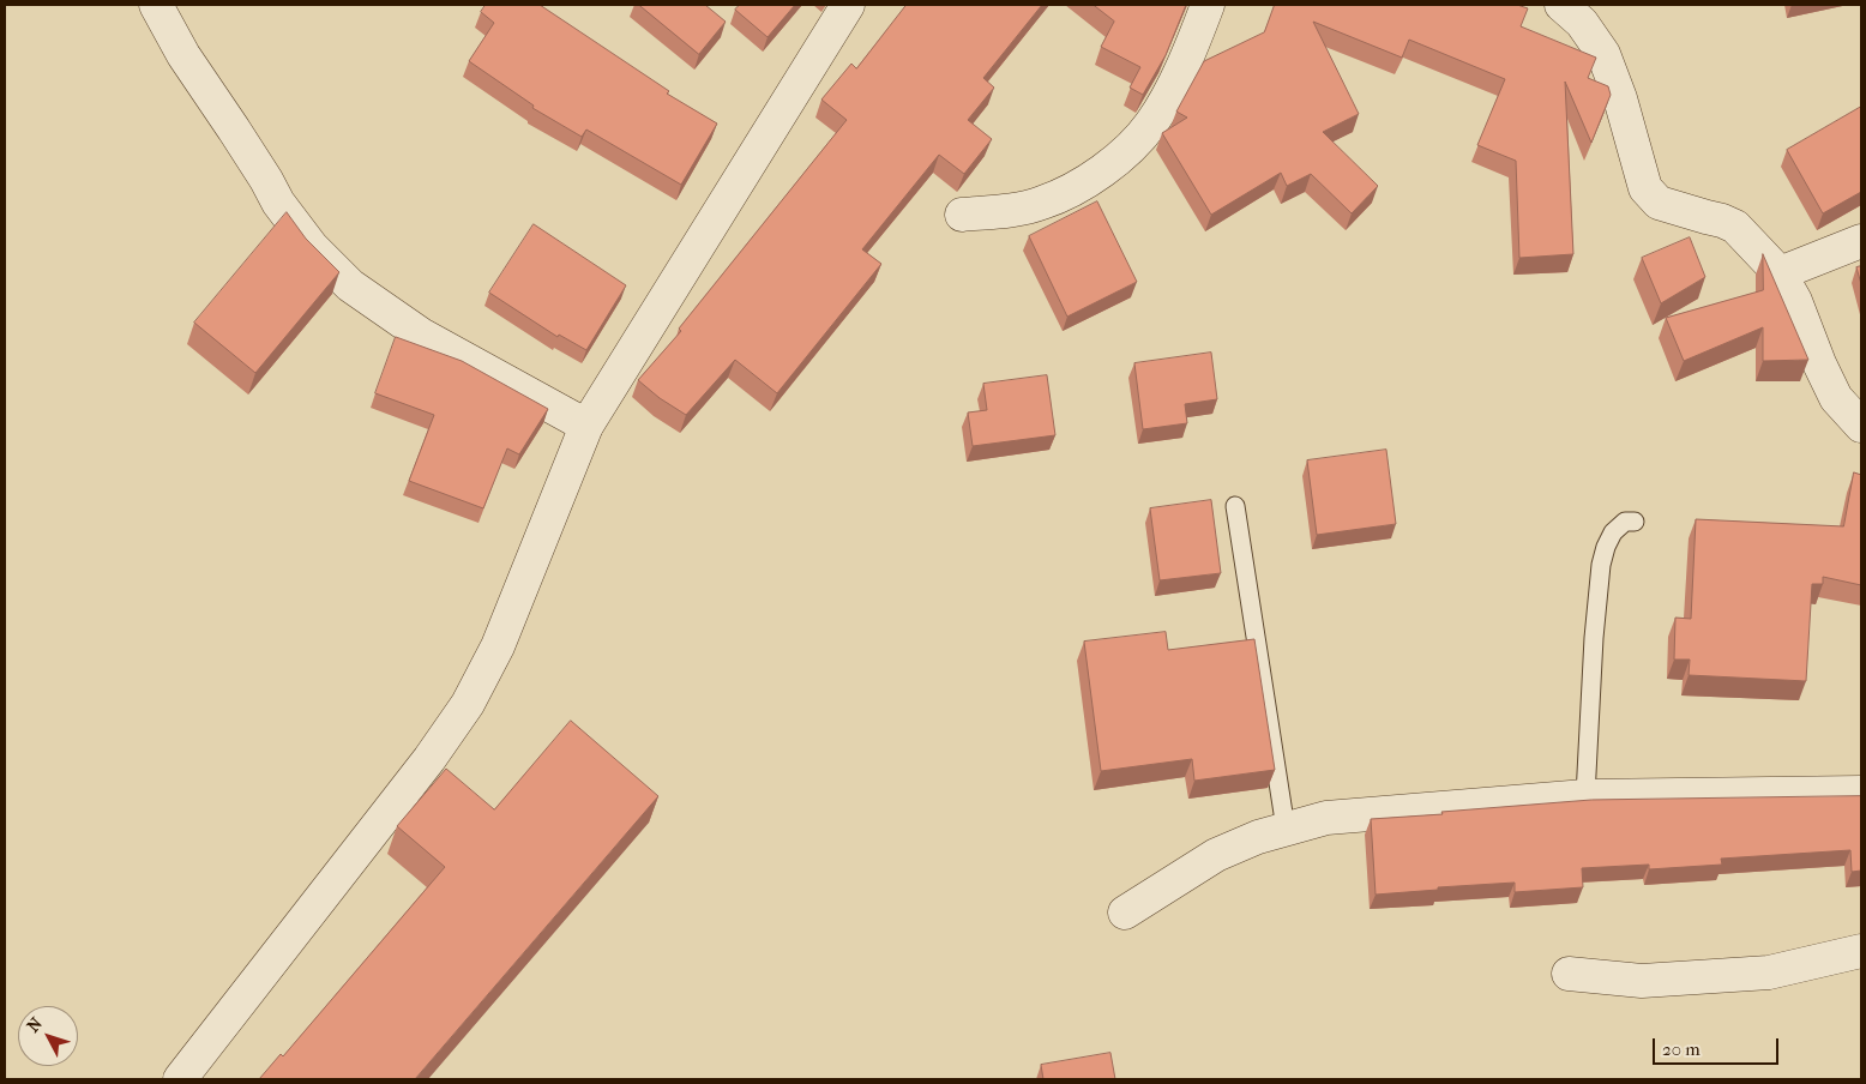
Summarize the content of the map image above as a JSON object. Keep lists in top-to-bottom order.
{
  "scale_bar": "20 m",
  "north": "top left"
}
